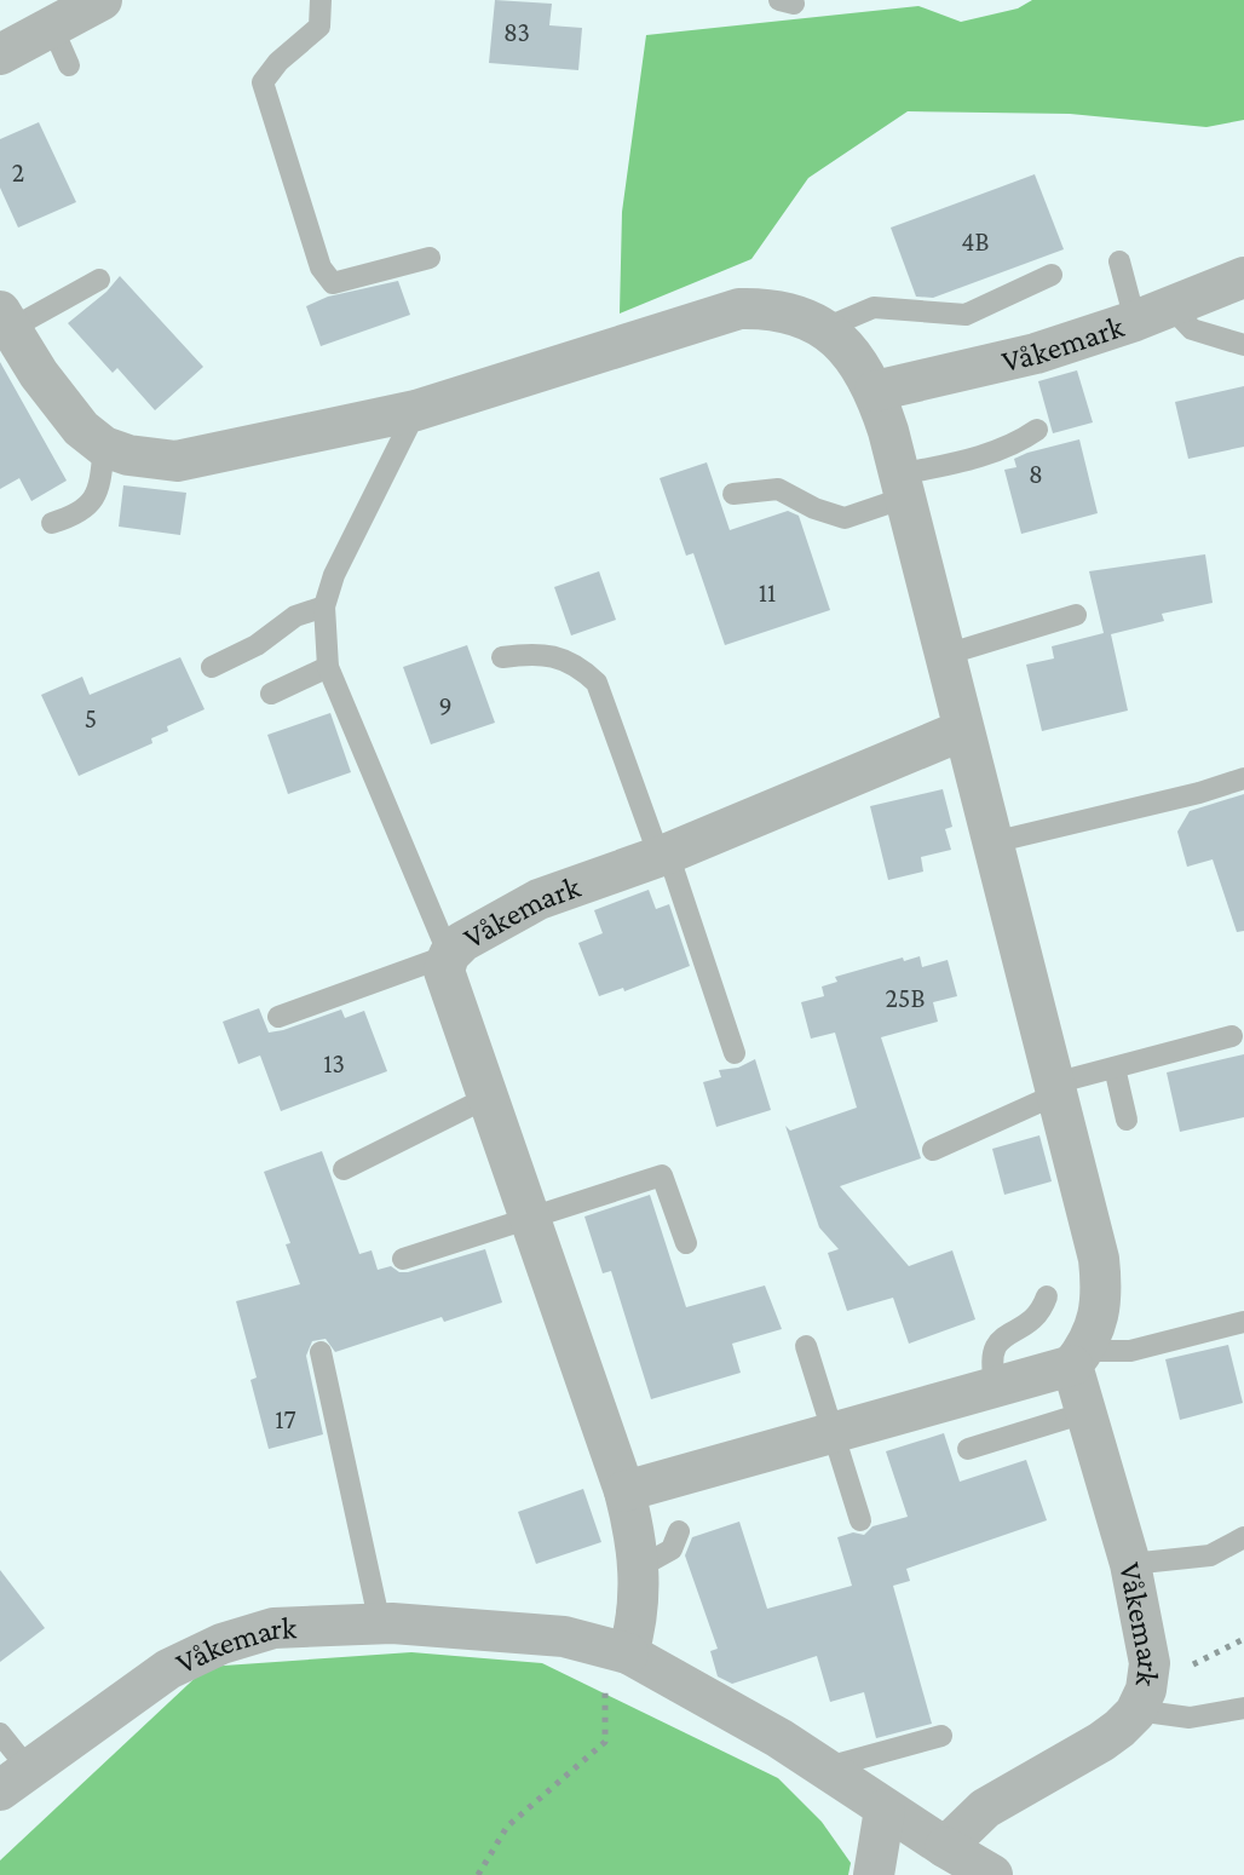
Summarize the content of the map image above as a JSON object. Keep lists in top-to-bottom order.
{
  "streets": {
    "street": ["Våkemark"]
  },
  "house_numbers": [
    "83",
    "2",
    "4B",
    "8",
    "11",
    "9",
    "5",
    "25B",
    "13",
    "17"
  ]
}
